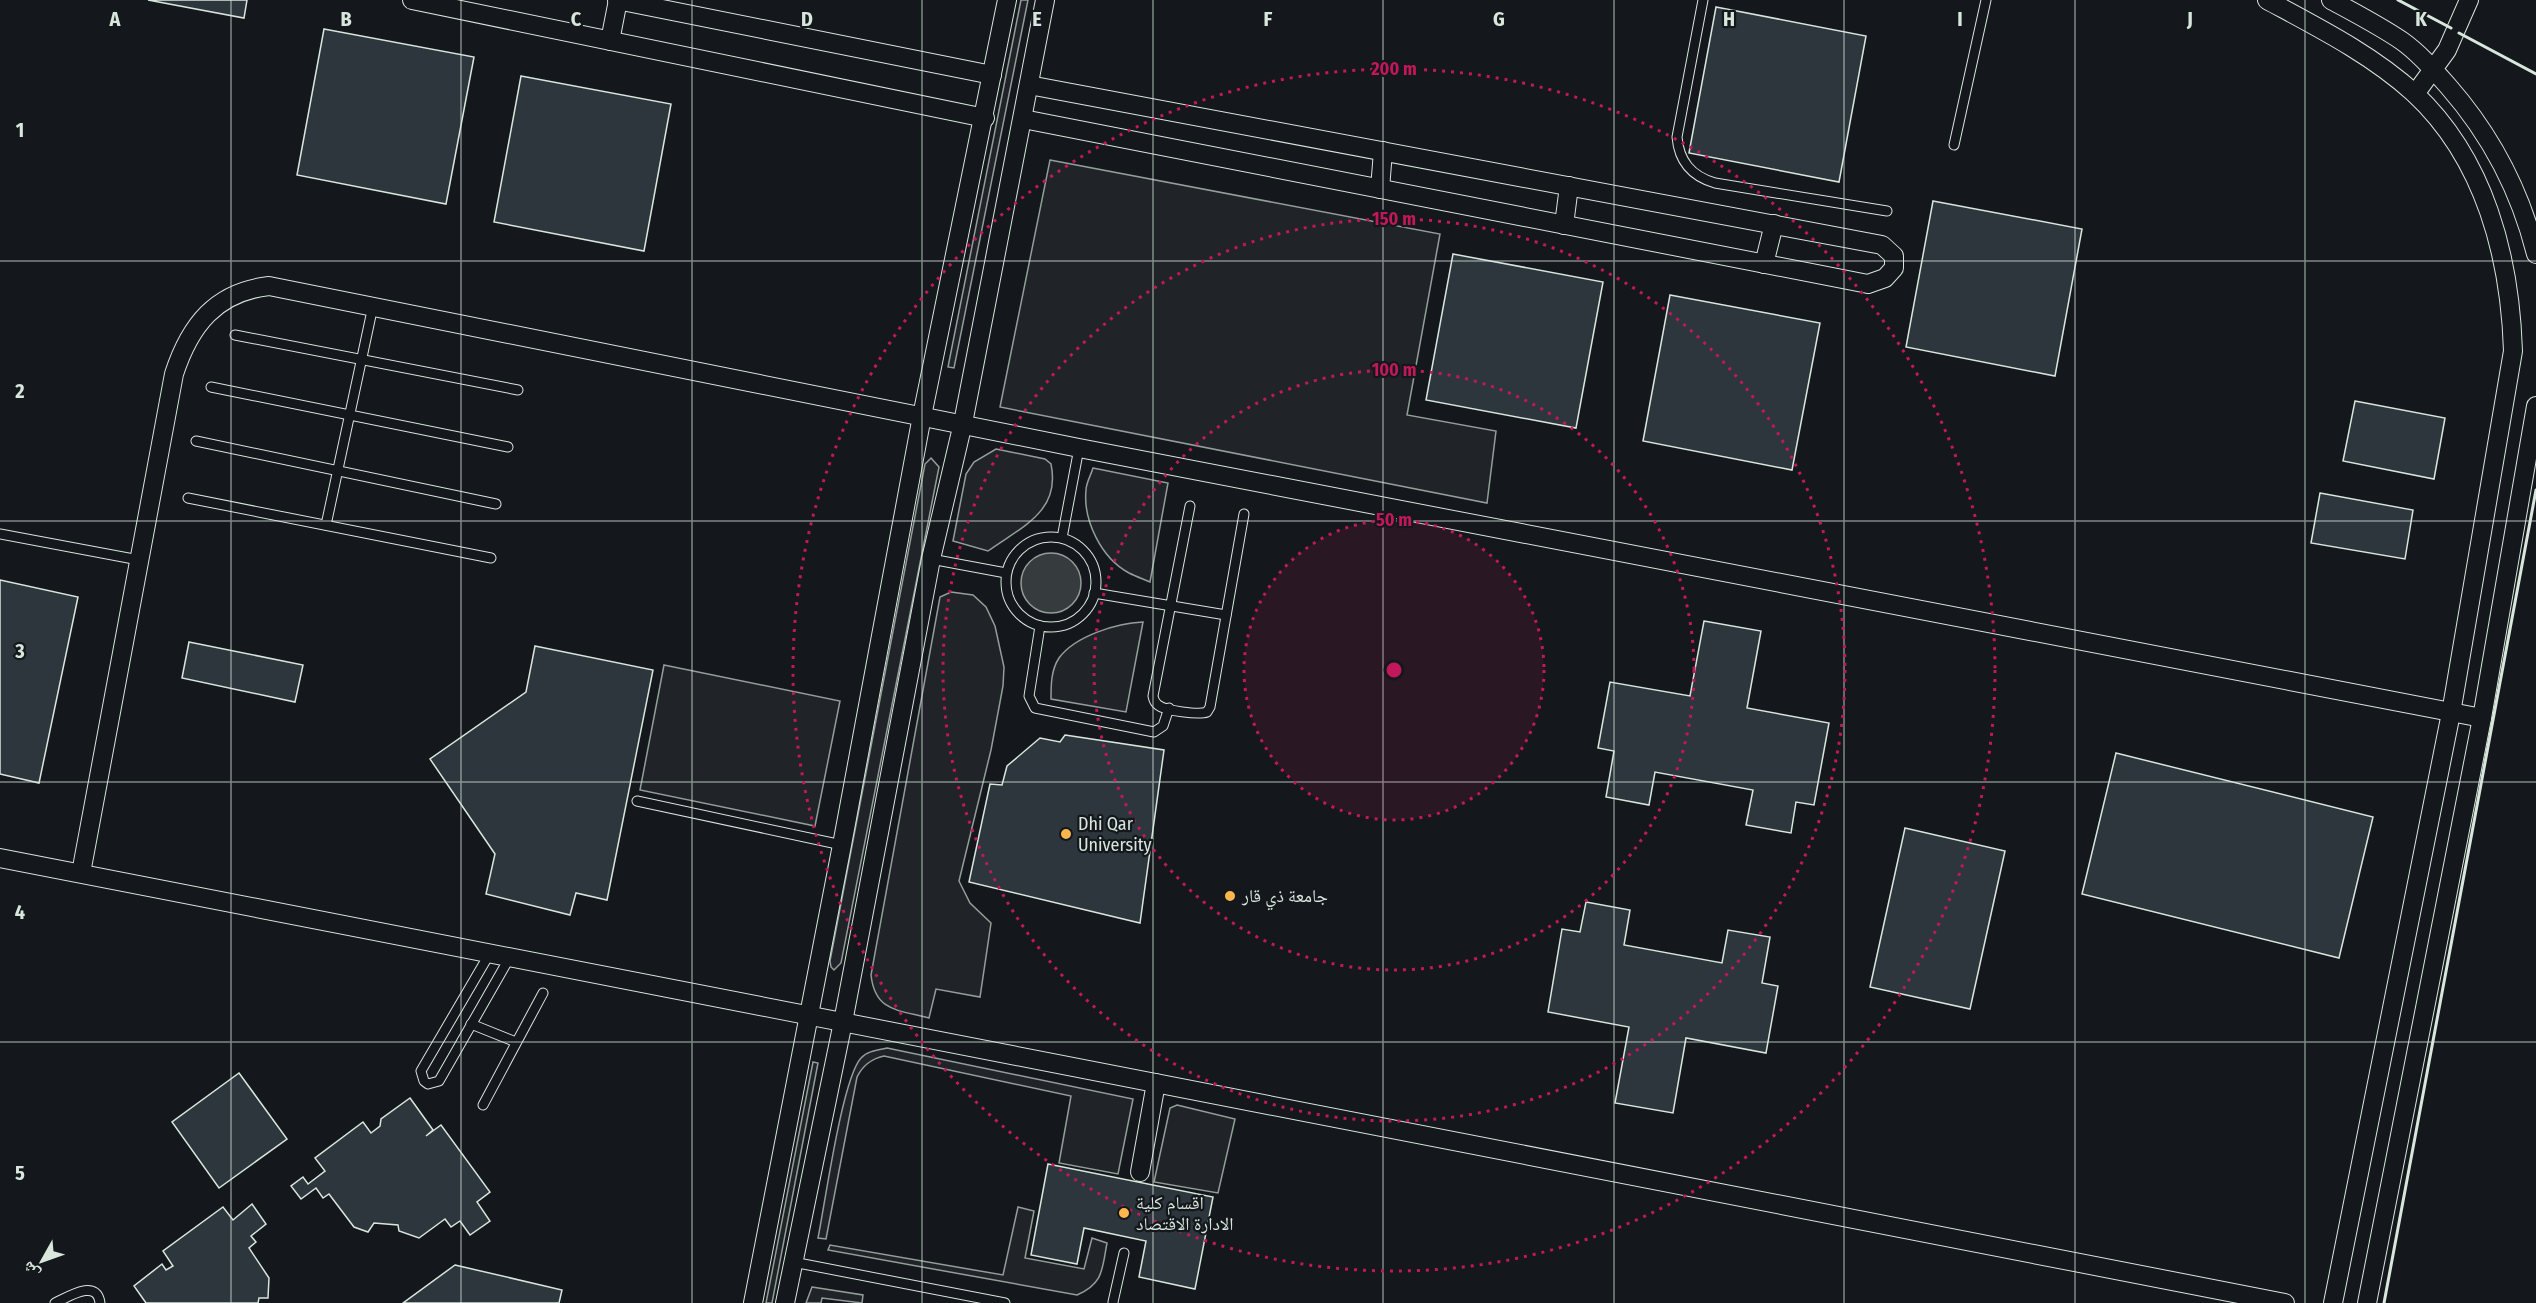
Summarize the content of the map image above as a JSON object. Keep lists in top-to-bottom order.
{
  "places": ["Dhi Qar University", "جامعة ذي قار", "اقسام كلية الادارة الاقتصاد"],
  "north": "bottom left",
  "grid": {
    "columns": [
      "A",
      "B",
      "C",
      "D",
      "E",
      "F",
      "G",
      "H",
      "I",
      "J",
      "K"
    ],
    "rows": [
      "1",
      "2",
      "3",
      "4",
      "5"
    ]
  },
  "rings": [
    "200 m",
    "150 m",
    "100 m",
    "50 m"
  ]
}
